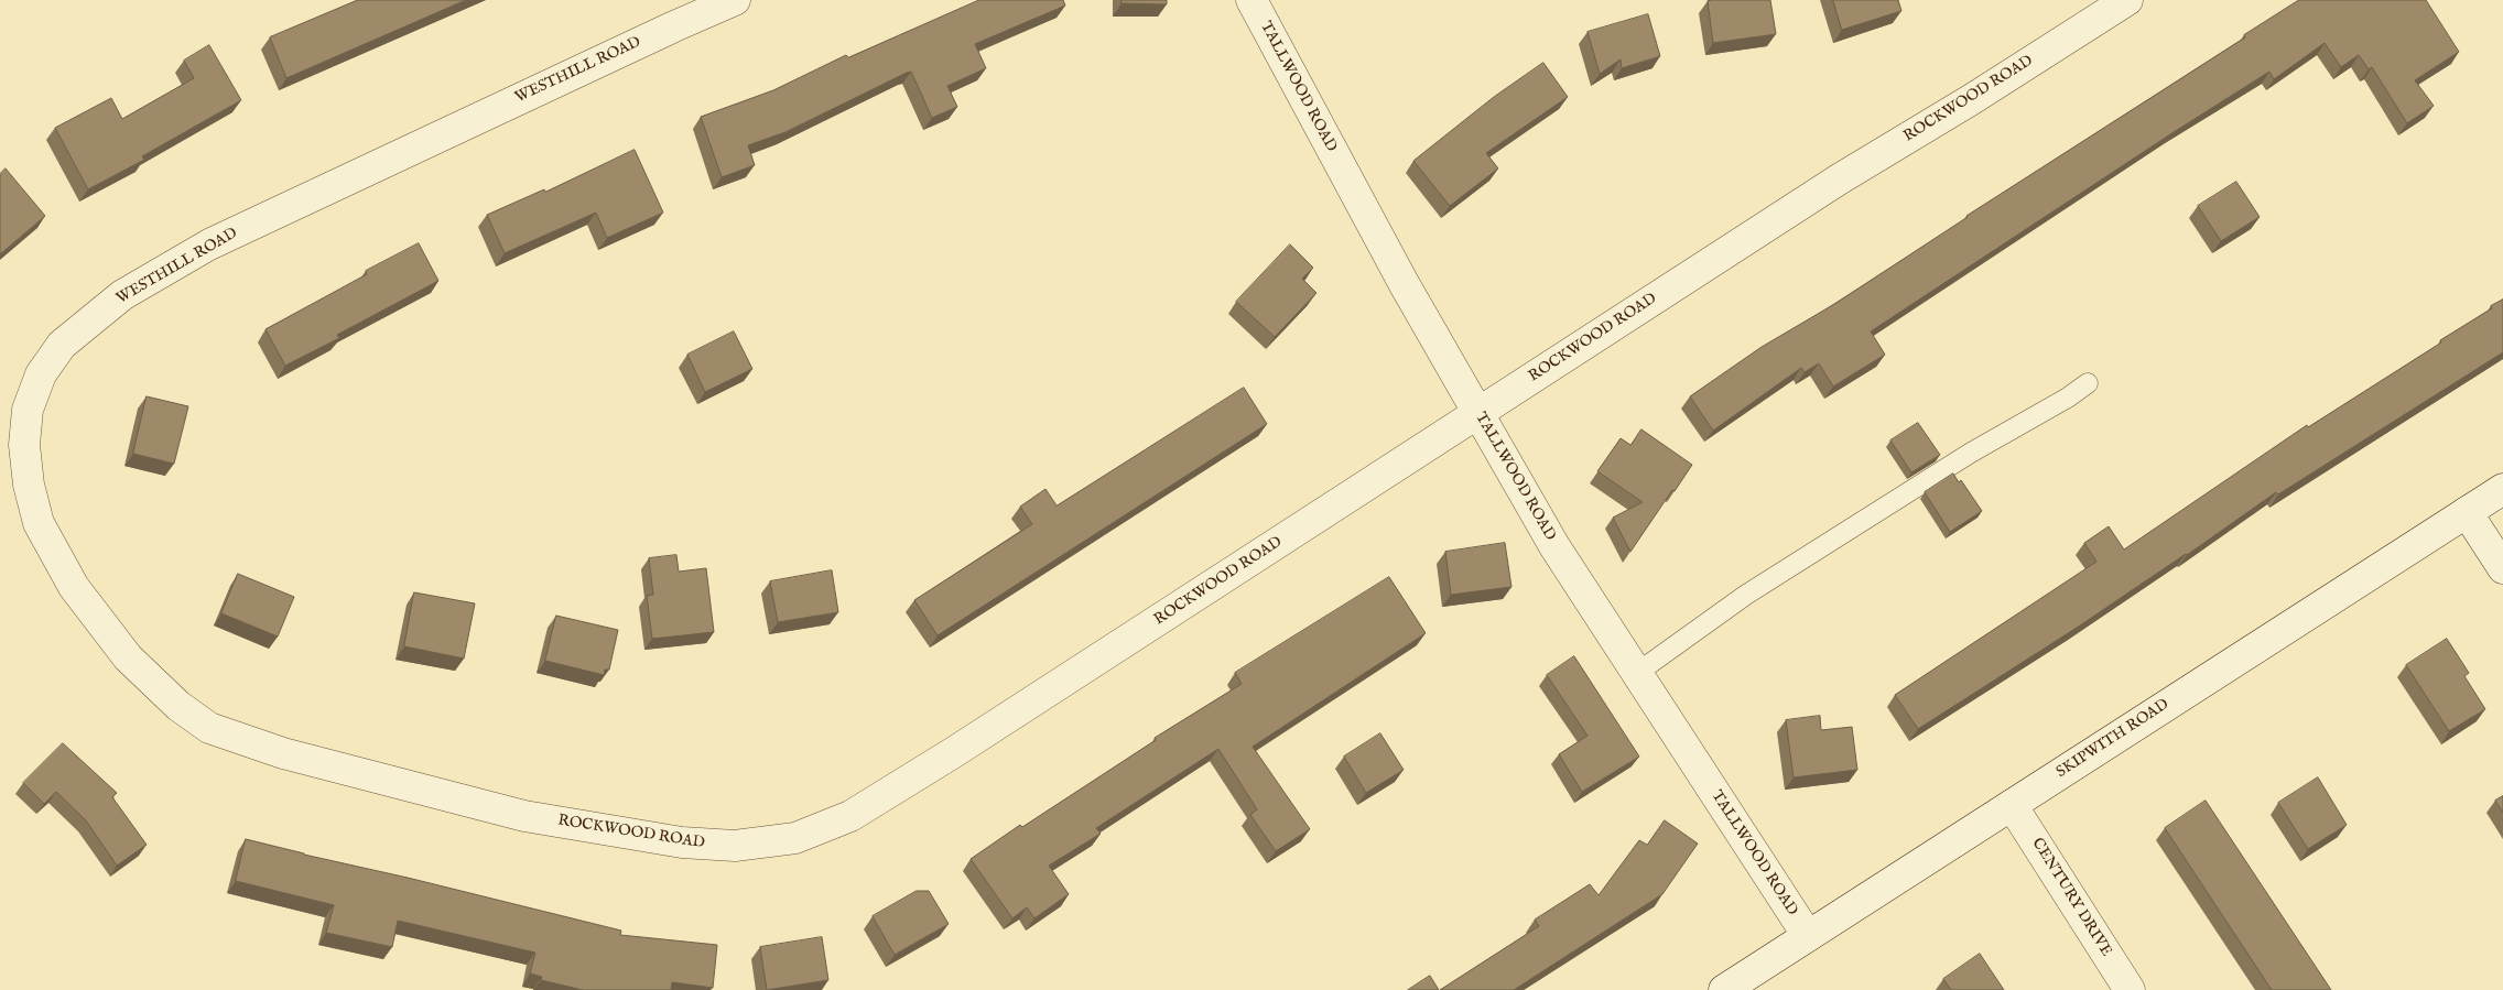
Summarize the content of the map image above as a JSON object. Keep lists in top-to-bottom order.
{
  "streets": {
    "street": [
      "WESTHILL ROAD",
      "TALLWOOD ROAD",
      "ROCKWOOD ROAD",
      "SKIPWITH ROAD",
      "CENTURY DRIVE"
    ]
  },
  "crossings": [
    ["WESTHILL ROAD", "ROCKWOOD ROAD"],
    ["TALLWOOD ROAD", "ROCKWOOD ROAD"],
    ["TALLWOOD ROAD", "SKIPWITH ROAD"],
    ["SKIPWITH ROAD", "CENTURY DRIVE"]
  ]
}
